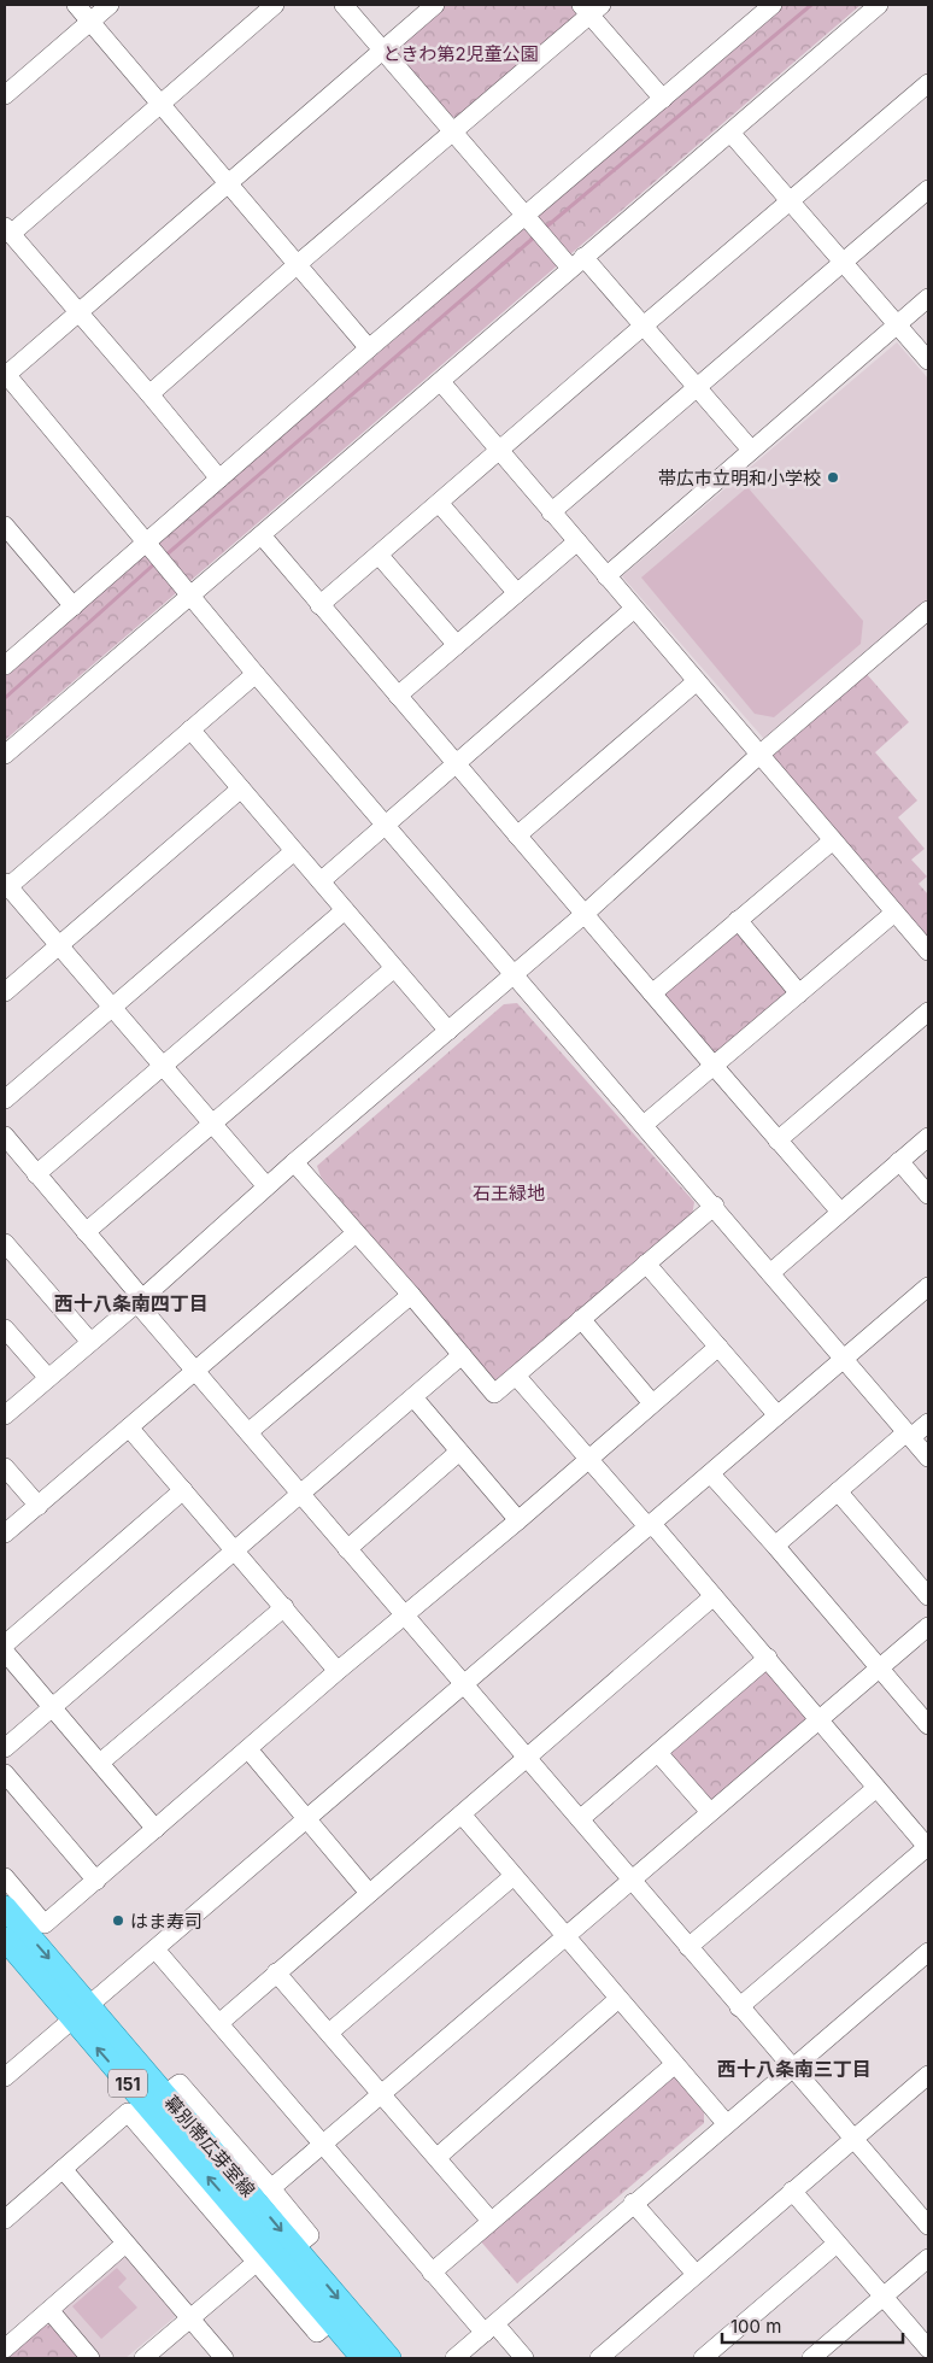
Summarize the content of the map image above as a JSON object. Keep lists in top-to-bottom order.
{
  "streets": {
    "main road": ["151", "幕別帯広芽室線"]
  },
  "districts": ["西十八条南四丁目", "西十八条南三丁目"],
  "parks": ["ときわ第2児童公園", "石王緑地"],
  "places": ["帯広市立明和小学校", "はま寿司"],
  "scale_bar": "100 m"
}
